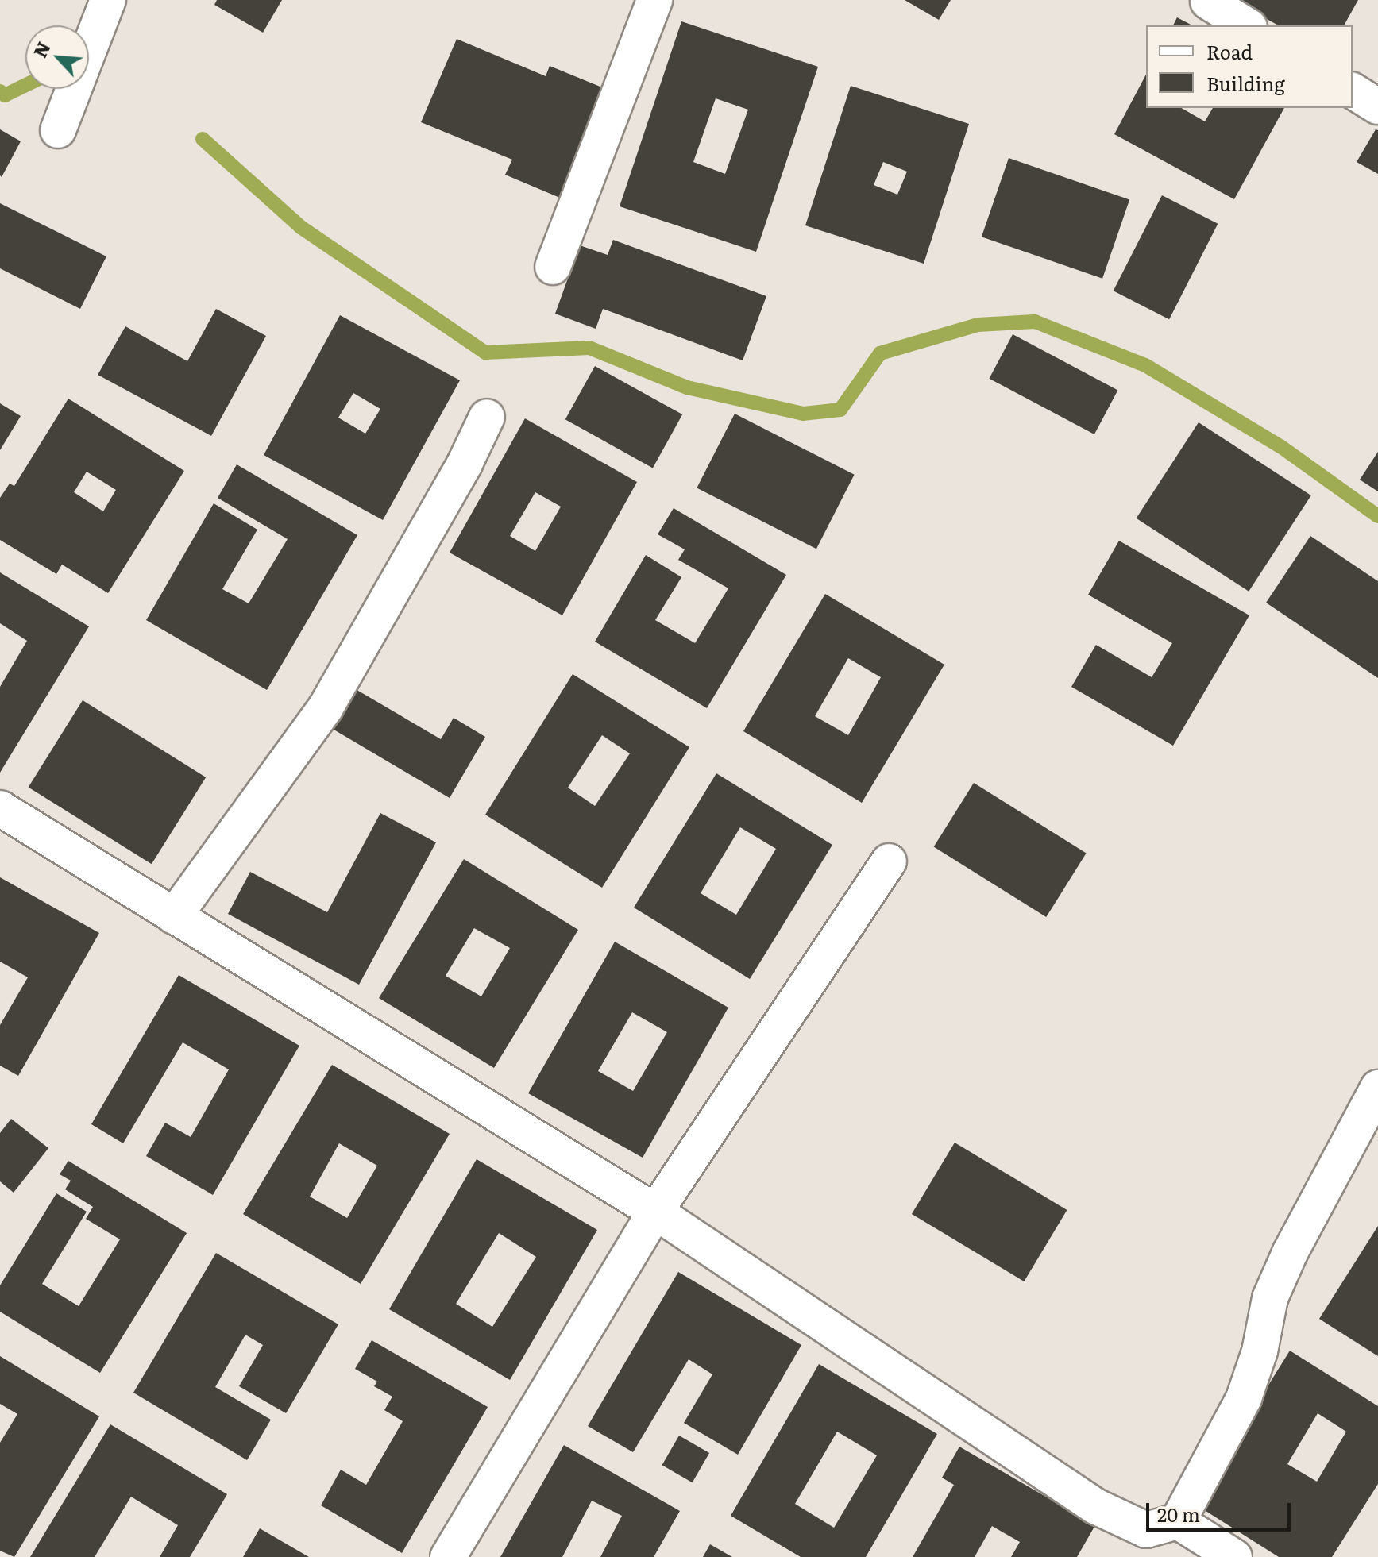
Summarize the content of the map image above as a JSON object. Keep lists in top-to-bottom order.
{
  "legend": ["Road", "Building"],
  "scale_bar": "20 m",
  "north": "top left"
}
